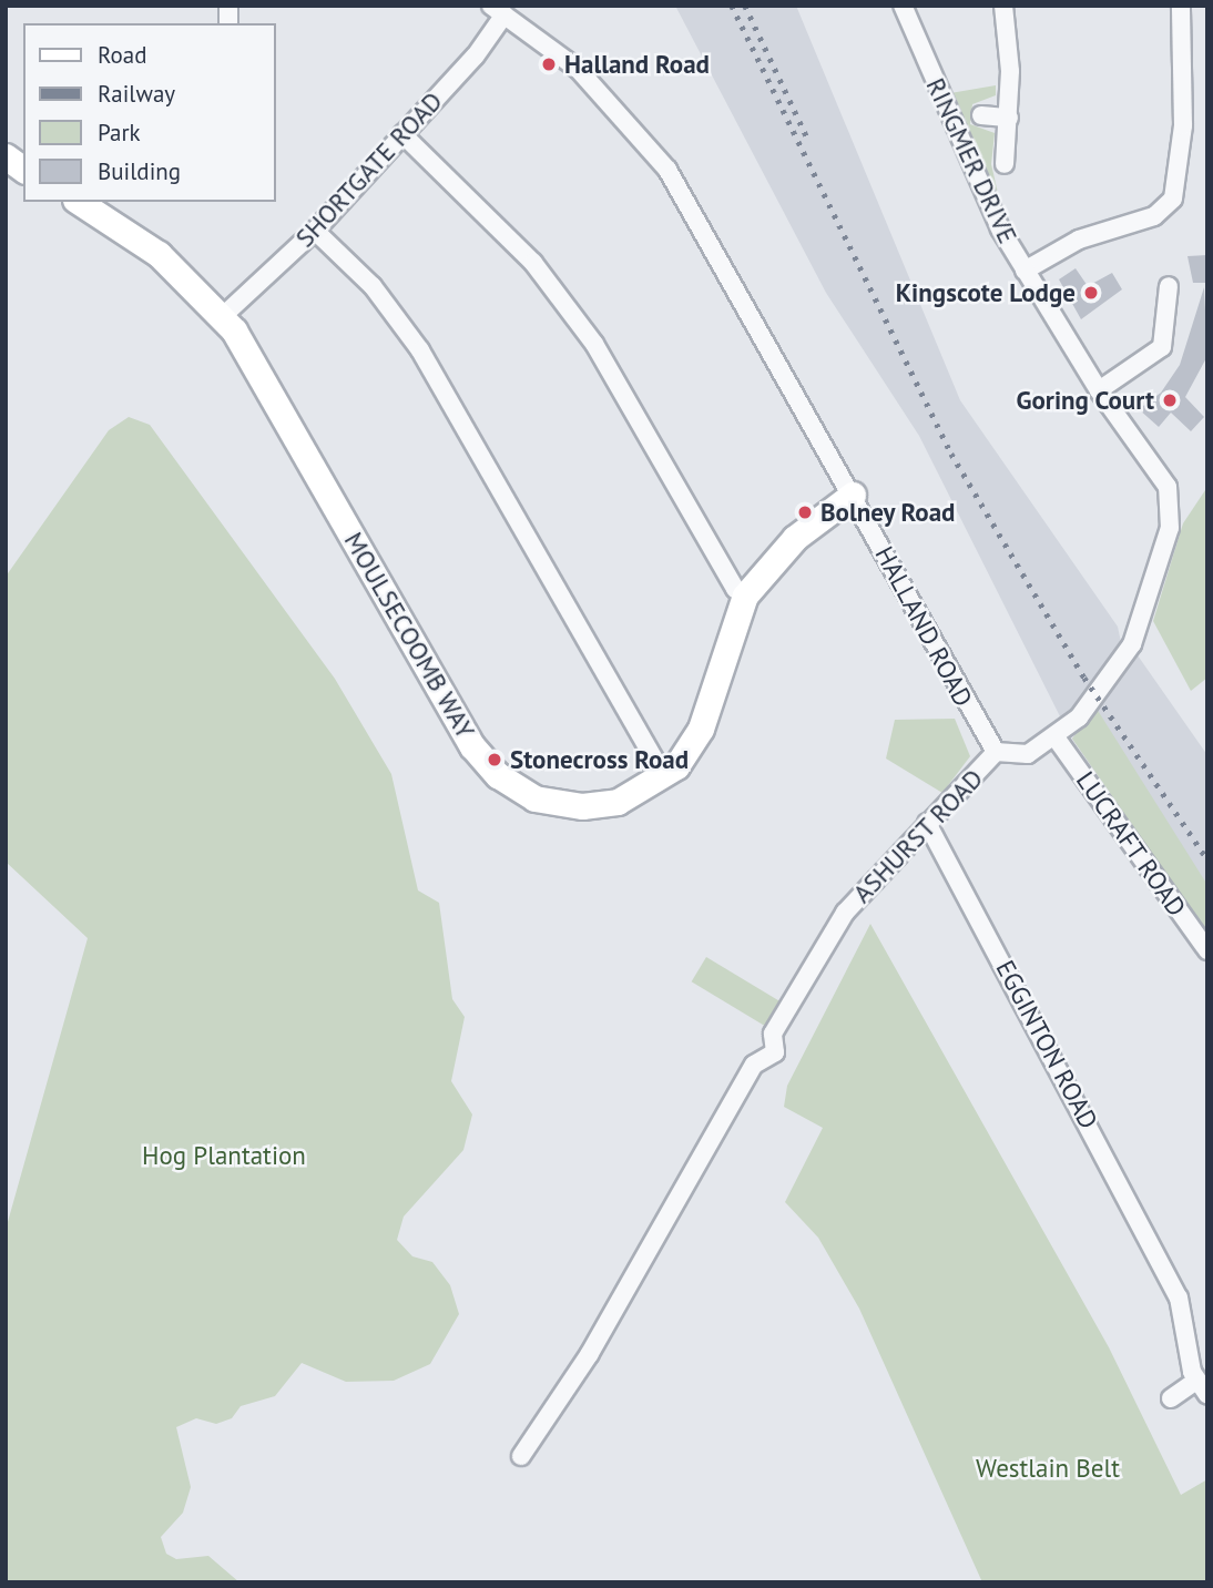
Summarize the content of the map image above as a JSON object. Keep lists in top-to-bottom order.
{
  "streets": {
    "street": [
      "RINGMER DRIVE",
      "SHORTGATE ROAD",
      "HALLAND ROAD",
      "MOULSECOOMB WAY",
      "ASHURST ROAD",
      "LUCRAFT ROAD",
      "EGGINTON ROAD"
    ]
  },
  "crossings": [
    ["RINGMER DRIVE", "ASHURST ROAD"],
    ["SHORTGATE ROAD", "HALLAND ROAD"],
    ["SHORTGATE ROAD", "MOULSECOOMB WAY"],
    ["HALLAND ROAD", "MOULSECOOMB WAY"],
    ["HALLAND ROAD", "ASHURST ROAD"],
    ["ASHURST ROAD", "LUCRAFT ROAD"],
    ["ASHURST ROAD", "EGGINTON ROAD"]
  ],
  "parks": ["Hog Plantation", "Westlain Belt"],
  "places": [
    "Halland Road",
    "Kingscote Lodge",
    "Goring Court",
    "Bolney Road",
    "Stonecross Road"
  ],
  "legend": [
    "Road",
    "Railway",
    "Park",
    "Building"
  ]
}
